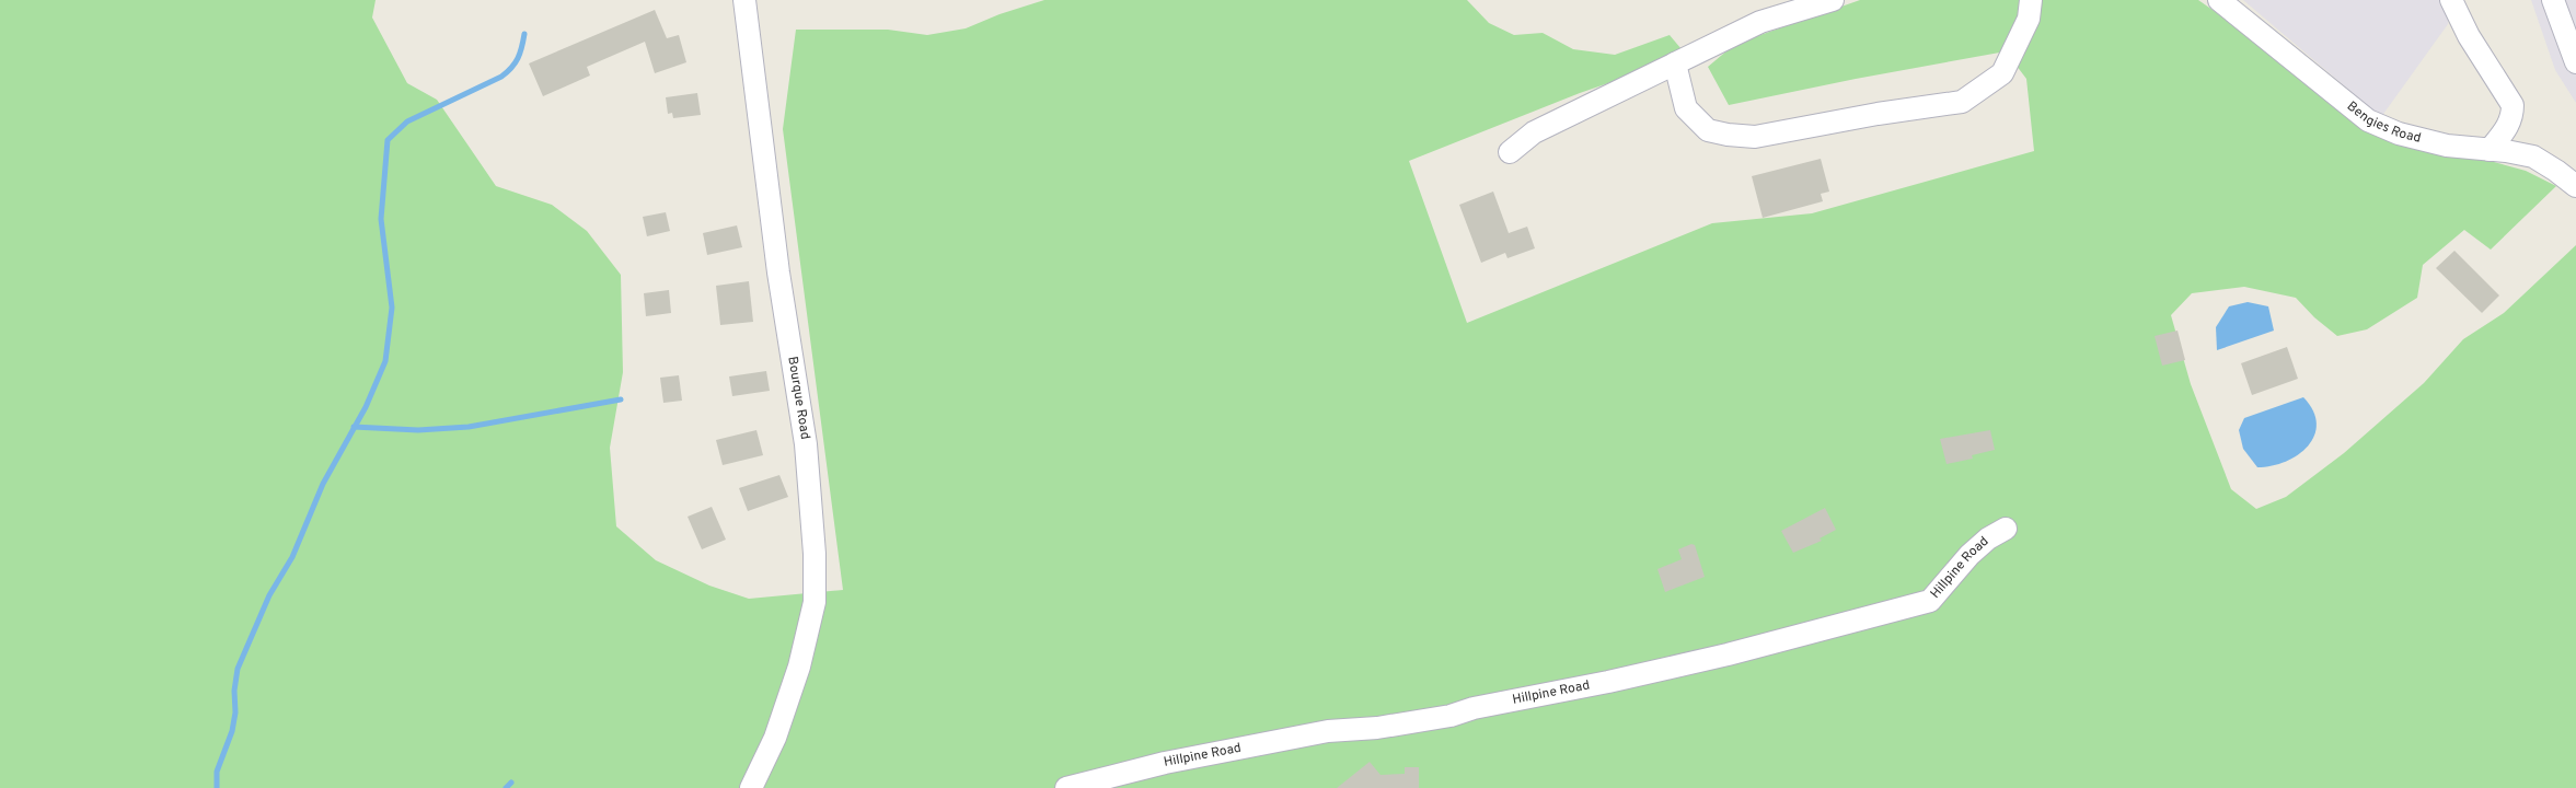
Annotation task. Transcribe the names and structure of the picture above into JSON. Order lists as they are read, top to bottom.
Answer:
{
  "streets": {
    "street": ["Bengies Road", "Bourque Road", "Hillpine Road"]
  }
}
